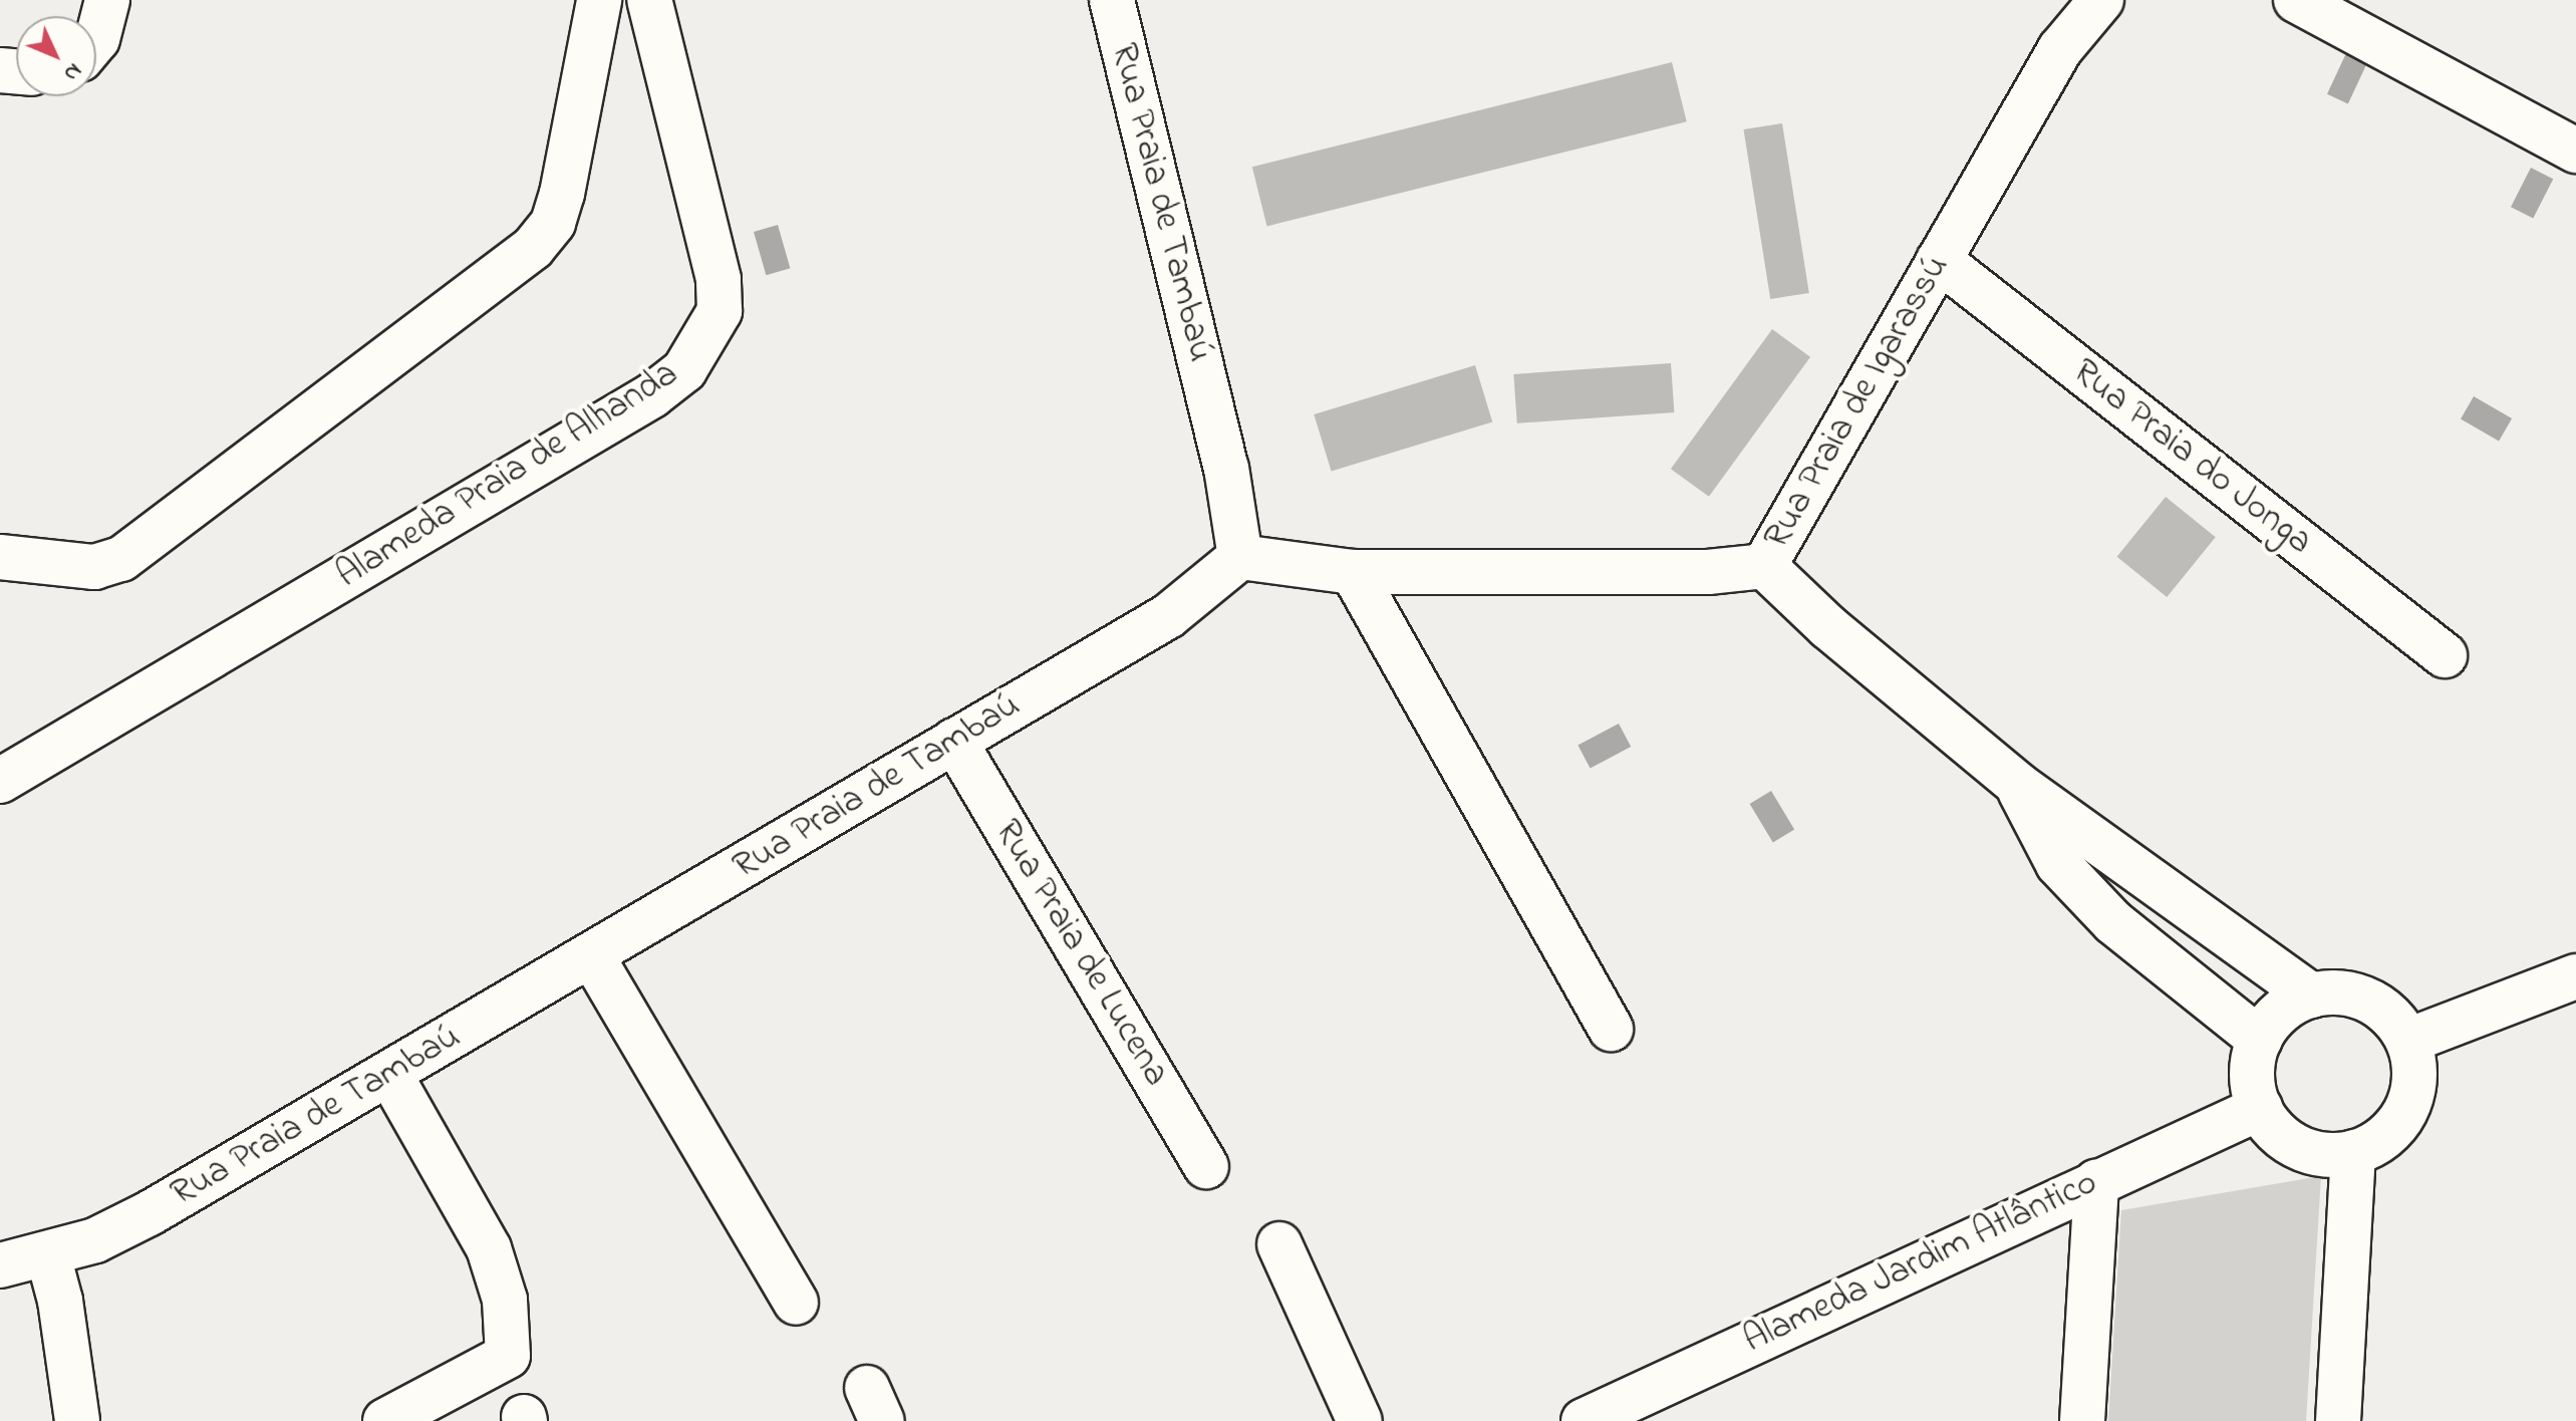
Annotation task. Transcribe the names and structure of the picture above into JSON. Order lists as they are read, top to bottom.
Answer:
{
  "streets": {
    "street": [
      "Rua Praia de Tambaú",
      "Rua Praia de Igarassú",
      "Rua Praia do Jonga",
      "Alameda Praia de Alhanda",
      "Rua Praia de Lucena",
      "Alameda Jardim Atlântico"
    ]
  },
  "crossings": [
    ["Rua Praia de Tambaú", "Rua Praia de Igarassú"],
    ["Rua Praia de Tambaú", "Rua Praia de Lucena"],
    ["Rua Praia de Igarassú", "Rua Praia do Jonga"]
  ],
  "north": "bottom right"
}
